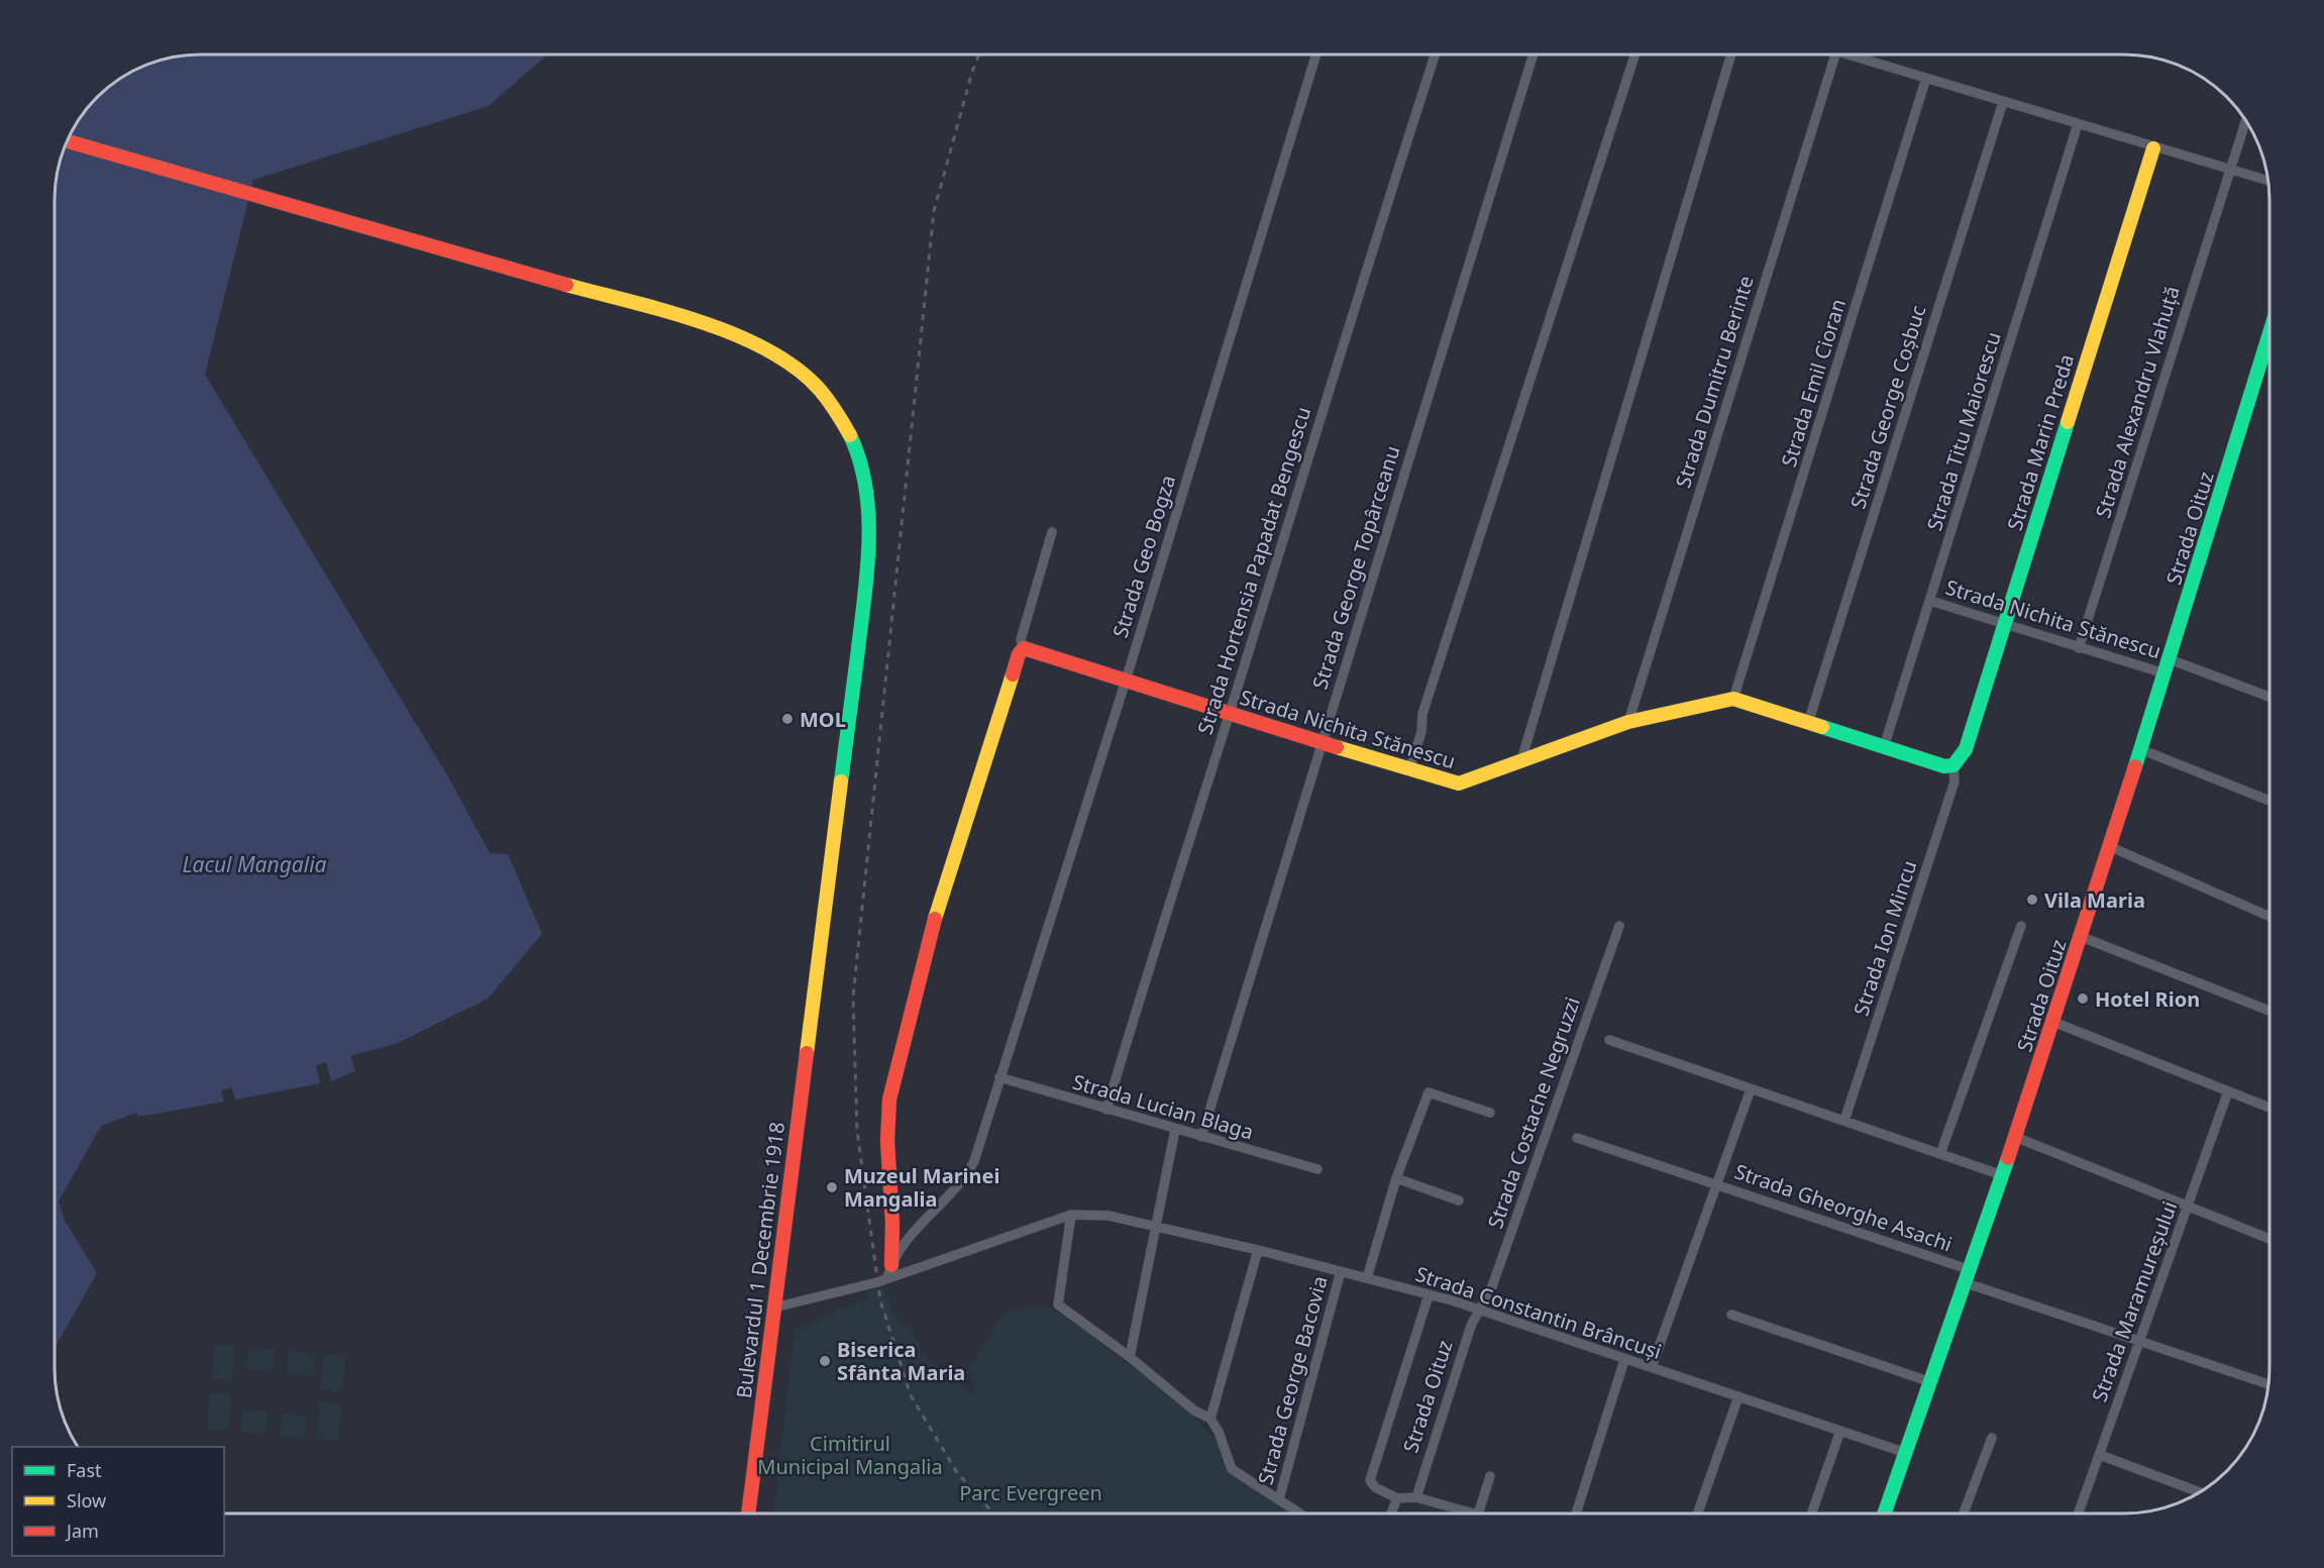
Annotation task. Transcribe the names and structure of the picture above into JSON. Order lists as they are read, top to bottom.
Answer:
{
  "streets": {
    "main road": [
      "Strada Marin Preda",
      "Strada Oituz",
      "Strada Nichita Stănescu",
      "Bulevardul 1 Decembrie 1918"
    ],
    "street": [
      "Strada Dumitru Berinte",
      "Strada Emil Cioran",
      "Strada Alexandru Vlahuță",
      "Strada George Coșbuc",
      "Strada Titu Maiorescu",
      "Strada Geo Bogza",
      "Strada George Topârceanu",
      "Strada Hortensia Papadat Bengescu",
      "Strada Ion Mincu",
      "Strada Lucian Blaga",
      "Strada Costache Negruzzi",
      "Strada Gheorghe Asachi",
      "Strada Maramureșului",
      "Strada Constantin Brâncuși",
      "Strada George Bacovia"
    ]
  },
  "crossings": [
    ["Strada Dumitru Berinte", "Strada Nichita Stănescu"],
    ["Strada Emil Cioran", "Strada Nichita Stănescu"],
    ["Strada Alexandru Vlahuță", "Strada Nichita Stănescu"],
    ["Strada Titu Maiorescu", "Strada Nichita Stănescu"],
    ["Strada Marin Preda", "Strada Nichita Stănescu"],
    ["Strada Marin Preda", "Strada Ion Mincu"],
    ["Strada Oituz", "Strada Nichita Stănescu"],
    ["Strada Oituz", "Strada Costache Negruzzi"],
    ["Strada Oituz", "Strada Gheorghe Asachi"],
    ["Strada Oituz", "Strada Constantin Brâncuși"],
    ["Strada Geo Bogza", "Strada Nichita Stănescu"],
    ["Strada Geo Bogza", "Strada Lucian Blaga"],
    ["Strada George Topârceanu", "Strada Nichita Stănescu"],
    ["Strada George Topârceanu", "Strada Lucian Blaga"],
    ["Strada Hortensia Papadat Bengescu", "Strada Nichita Stănescu"],
    ["Strada Hortensia Papadat Bengescu", "Strada Lucian Blaga"],
    ["Strada Costache Negruzzi", "Strada Constantin Brâncuși"],
    ["Strada Gheorghe Asachi", "Strada Constantin Brâncuși"],
    ["Strada Constantin Brâncuși", "Strada George Bacovia"]
  ],
  "water": ["Lacul Mangalia"],
  "parks": ["Cimitirul Municipal Mangalia", "Parc Evergreen"],
  "places": [
    "MOL",
    "Vila Maria",
    "Hotel Rion",
    "Muzeul Marinei Mangalia",
    "Biserica Sfânta Maria"
  ],
  "legend": ["Fast", "Slow", "Jam"]
}
